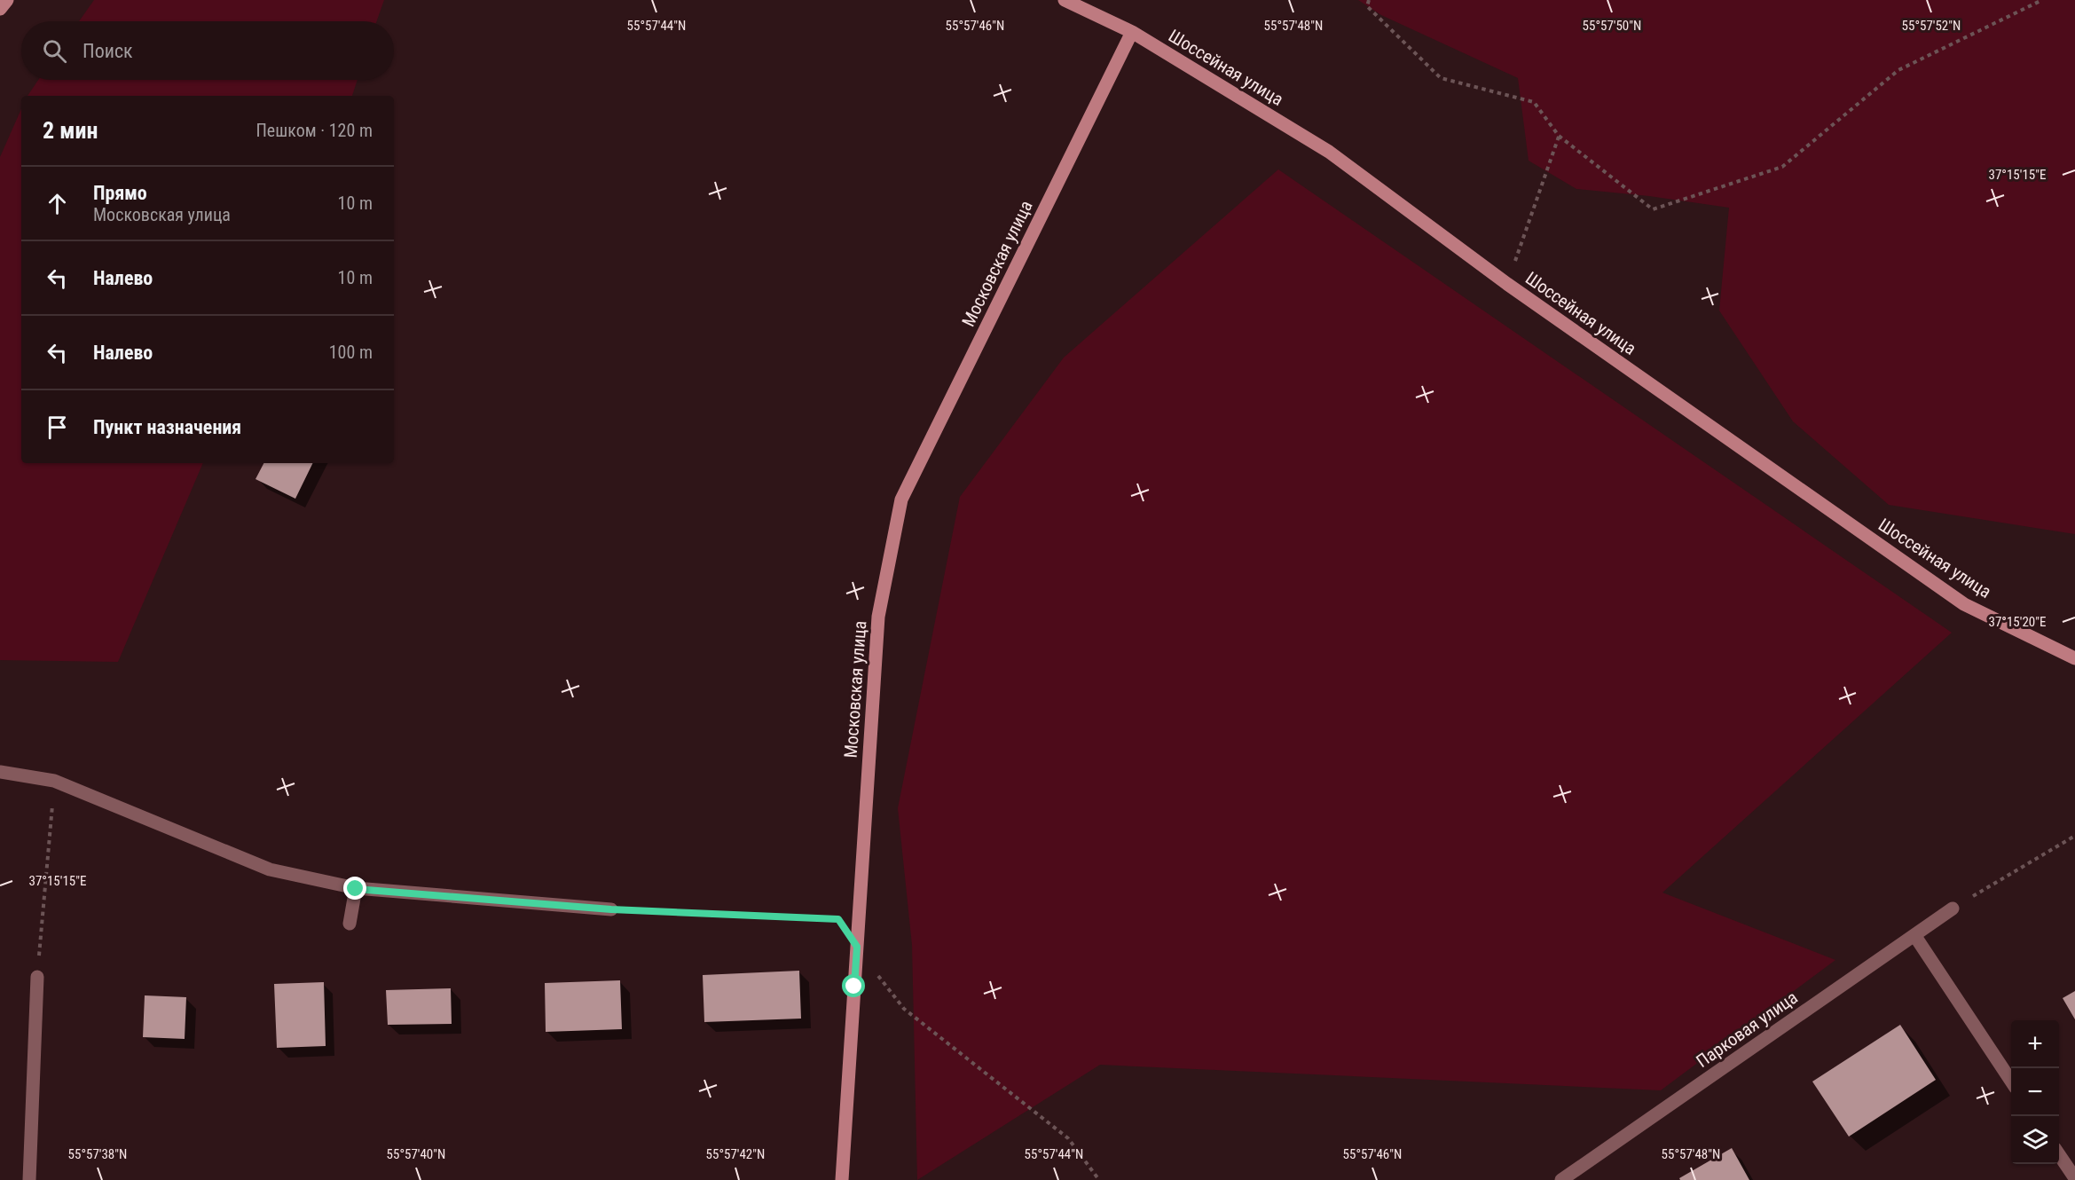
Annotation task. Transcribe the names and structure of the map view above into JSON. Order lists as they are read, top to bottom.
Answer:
{
  "streets": {
    "street": ["Шоссейная улица", "Московская улица", "Парковая улица"]
  },
  "crossings": [
    ["Шоссейная улица", "Московская улица"]
  ],
  "page": {
    "search": "Поиск",
    "heading": ["2 мин", "Пешком · 120 m"],
    "list": [
      ["Прямо", "Московская улица", "10 m"],
      ["Налево", "10 m"],
      ["Налево", "100 m"],
      "Пункт назначения"
    ],
    "map_buttons": ["+", "−"]
  },
  "coordinates": [
    "55°57'44\"N",
    "55°57'46\"N",
    "55°57'48\"N",
    "55°57'50\"N",
    "55°57'52\"N",
    "37°15'15\"E",
    "37°15'20\"E",
    "55°57'38\"N",
    "55°57'40\"N",
    "55°57'42\"N"
  ]
}
